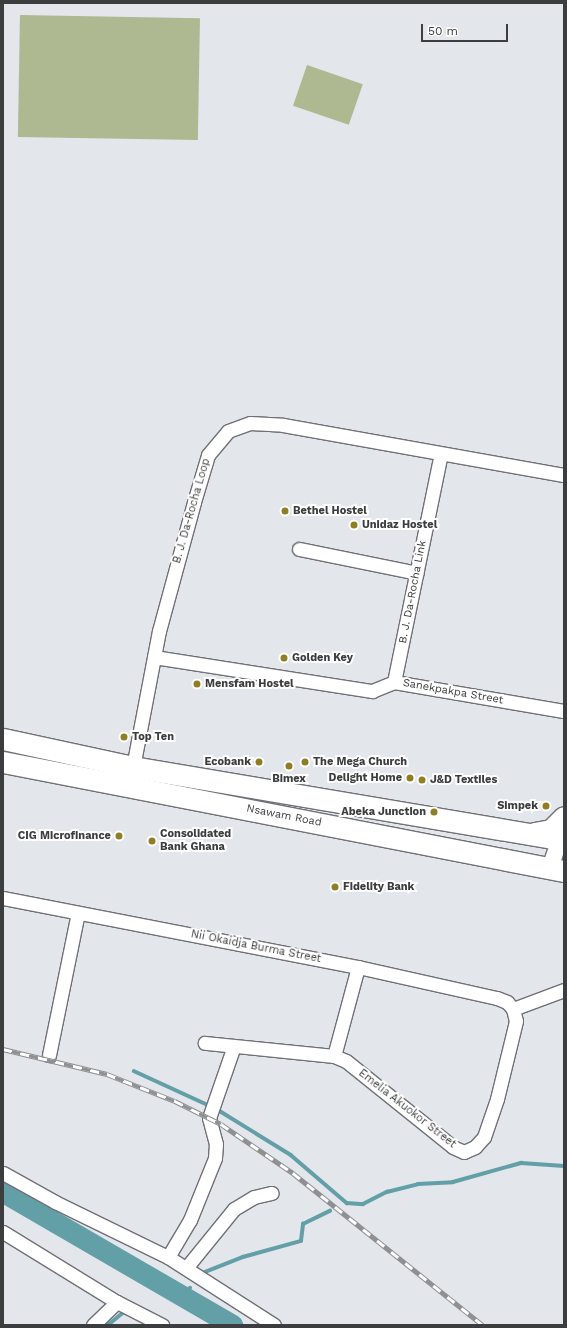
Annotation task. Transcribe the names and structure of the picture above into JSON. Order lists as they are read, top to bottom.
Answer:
{
  "streets": {
    "highway": ["Nsawam Road"],
    "street": [
      "B. J. Da-Rocha Loop",
      "B. J. Da-Rocha Link",
      "Sanekpakpa Street",
      "Nii Okaidja Burma Street",
      "Emelia Akuokor Street"
    ]
  },
  "crossings": [
    ["B. J. Da-Rocha Loop", "B. J. Da-Rocha Link"],
    ["B. J. Da-Rocha Loop", "Sanekpakpa Street"],
    ["B. J. Da-Rocha Loop", "Nsawam Road"],
    ["B. J. Da-Rocha Link", "Sanekpakpa Street"],
    ["Nii Okaidja Burma Street", "Emelia Akuokor Street"]
  ],
  "places": [
    "Bethel Hostel",
    "Unidaz Hostel",
    "Golden Key",
    "Mensfam Hostel",
    "Top Ten",
    "Ecobank",
    "The Mega Church",
    "Bimex",
    "Delight Home",
    "J&D Textiles",
    "Simpek",
    "Abeka Junction",
    "CIG Microfinance",
    "Consolidated Bank Ghana",
    "Fidelity Bank"
  ],
  "scale_bar": "50 m"
}
